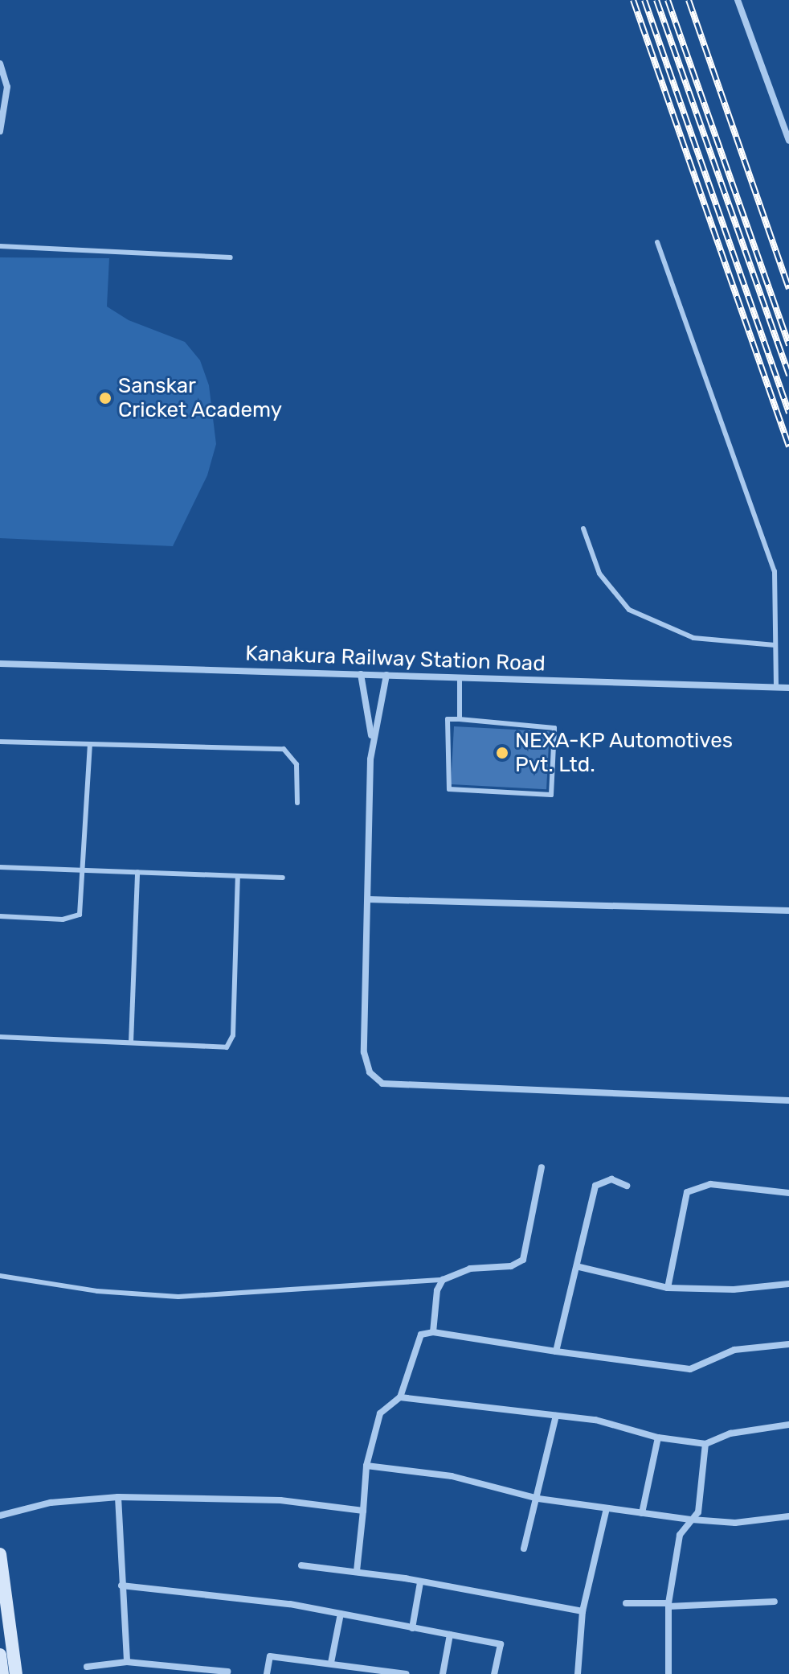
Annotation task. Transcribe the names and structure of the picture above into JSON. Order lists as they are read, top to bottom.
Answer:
{
  "streets": {
    "street": ["Kanakura Railway Station Road"]
  },
  "places": ["Sanskar Cricket Academy", "NEXA-KP Automotives Pvt. Ltd."]
}
